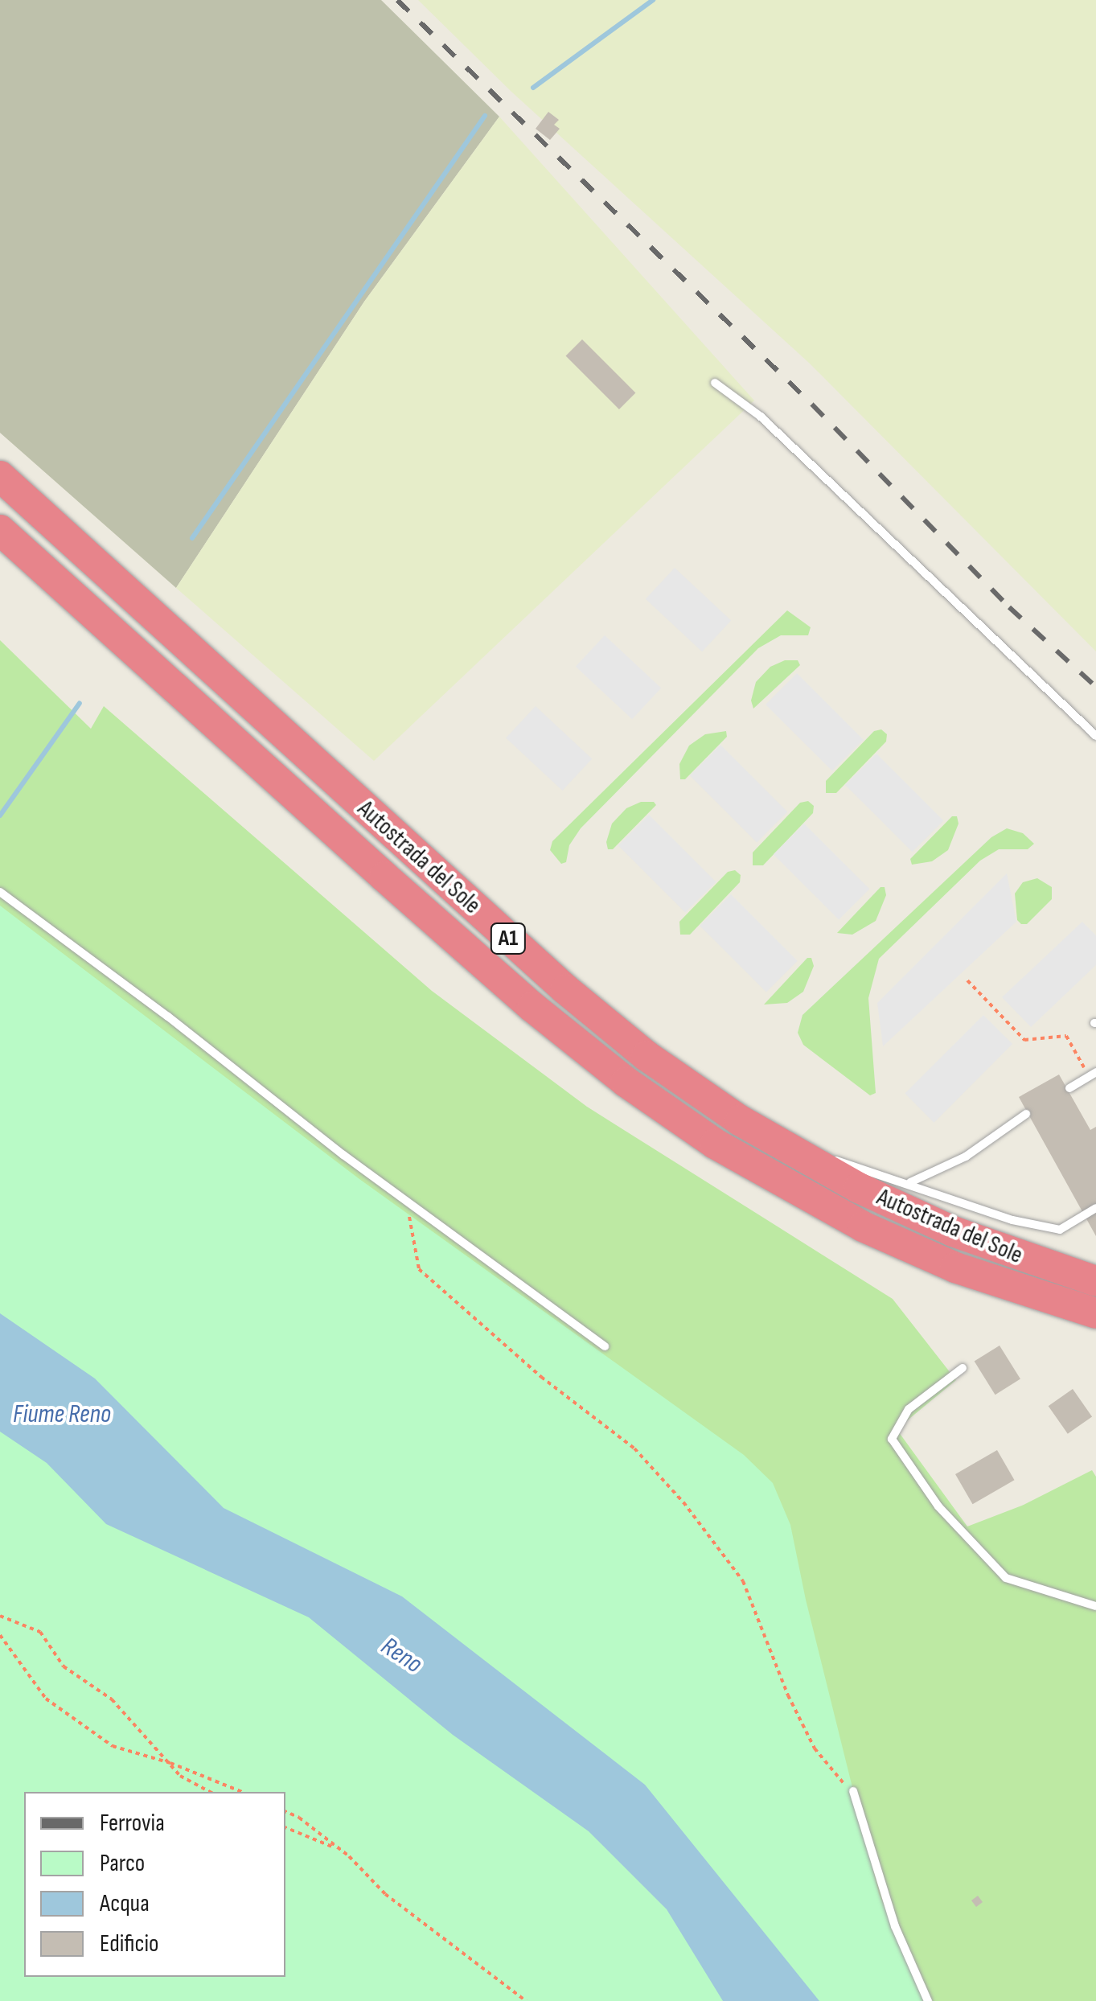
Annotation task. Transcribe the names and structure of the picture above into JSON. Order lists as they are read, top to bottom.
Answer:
{
  "streets": {
    "highway": ["Autostrada del Sole", "A1"]
  },
  "water": ["Fiume Reno", "Reno"],
  "legend": [
    "Ferrovia",
    "Parco",
    "Acqua",
    "Edificio"
  ]
}
